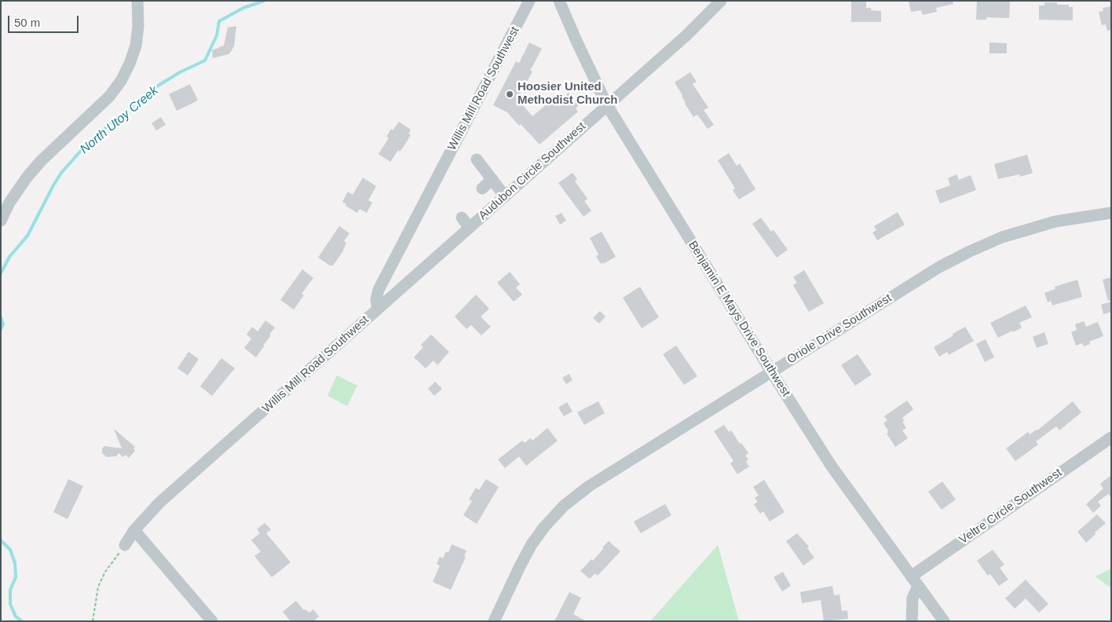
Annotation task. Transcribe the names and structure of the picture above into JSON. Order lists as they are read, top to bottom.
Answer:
{
  "streets": {
    "street": [
      "Willis Mill Road Southwest",
      "Audubon Circle Southwest",
      "Benjamin E Mays Drive Southwest",
      "Oriole Drive Southwest",
      "Veltre Circle Southwest"
    ]
  },
  "crossings": [
    ["Willis Mill Road Southwest", "Audubon Circle Southwest"],
    ["Audubon Circle Southwest", "Benjamin E Mays Drive Southwest"],
    ["Benjamin E Mays Drive Southwest", "Oriole Drive Southwest"],
    ["Benjamin E Mays Drive Southwest", "Veltre Circle Southwest"]
  ],
  "water": ["North Utoy Creek"],
  "places": ["Hoosier United Methodist Church"],
  "scale_bar": "50 m"
}
